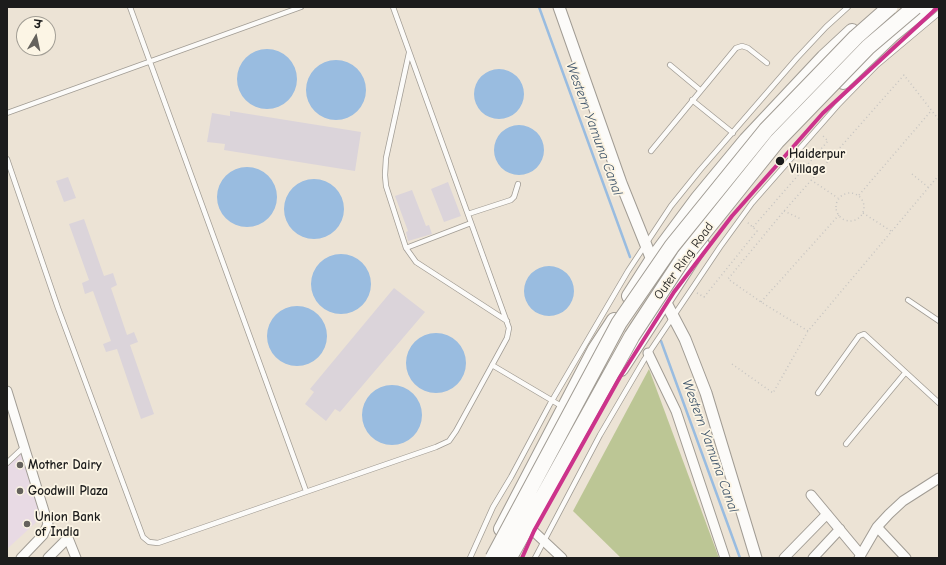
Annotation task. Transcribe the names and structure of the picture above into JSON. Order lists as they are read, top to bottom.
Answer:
{
  "streets": {
    "highway": ["Outer Ring Road"]
  },
  "water": ["Western Yamuna Canal"],
  "places": [
    "Haiderpur Village",
    "Mother Dairy",
    "Goodwill Plaza",
    "Union Bank of India"
  ],
  "north": "top"
}
